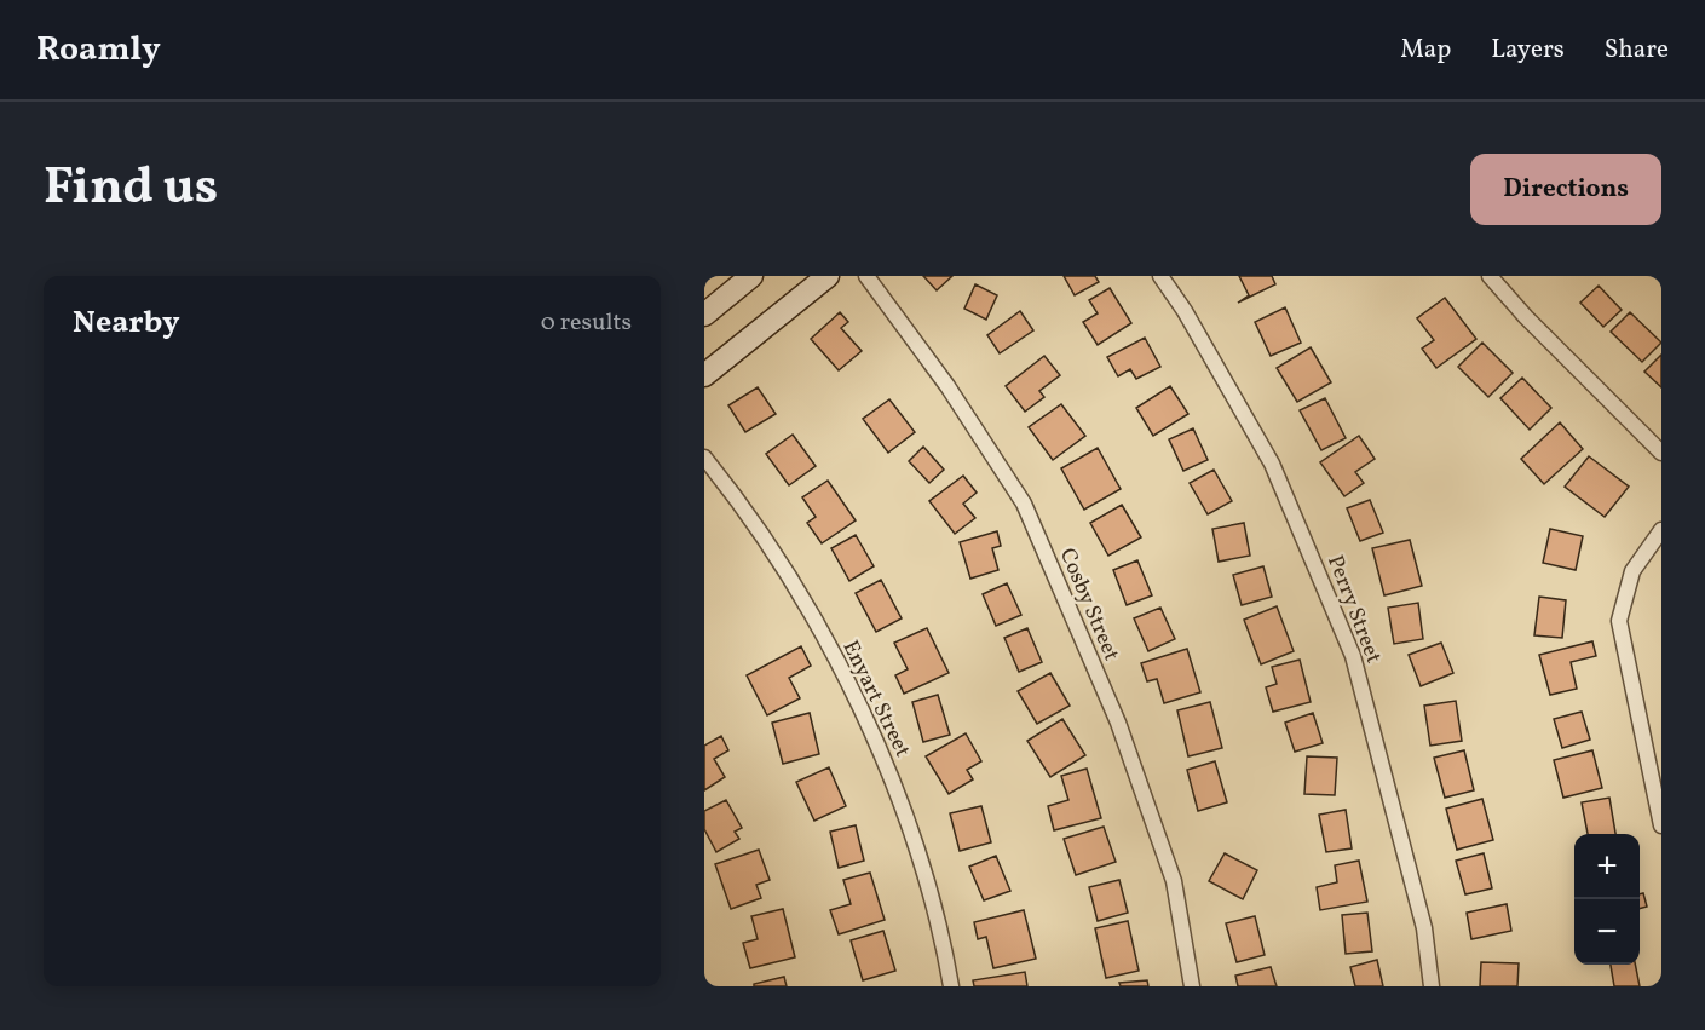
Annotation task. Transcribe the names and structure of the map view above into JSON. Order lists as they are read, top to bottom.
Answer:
{
  "streets": {
    "street": ["Cosby Street", "Perry Street", "Enyart Street"]
  },
  "page": {
    "header": "Roamly",
    "nav": ["Map", "Layers", "Share"],
    "title": "Find us",
    "buttons": "Directions",
    "heading": ["Nearby", "0 results"],
    "map_buttons": ["+", "−"]
  }
}
